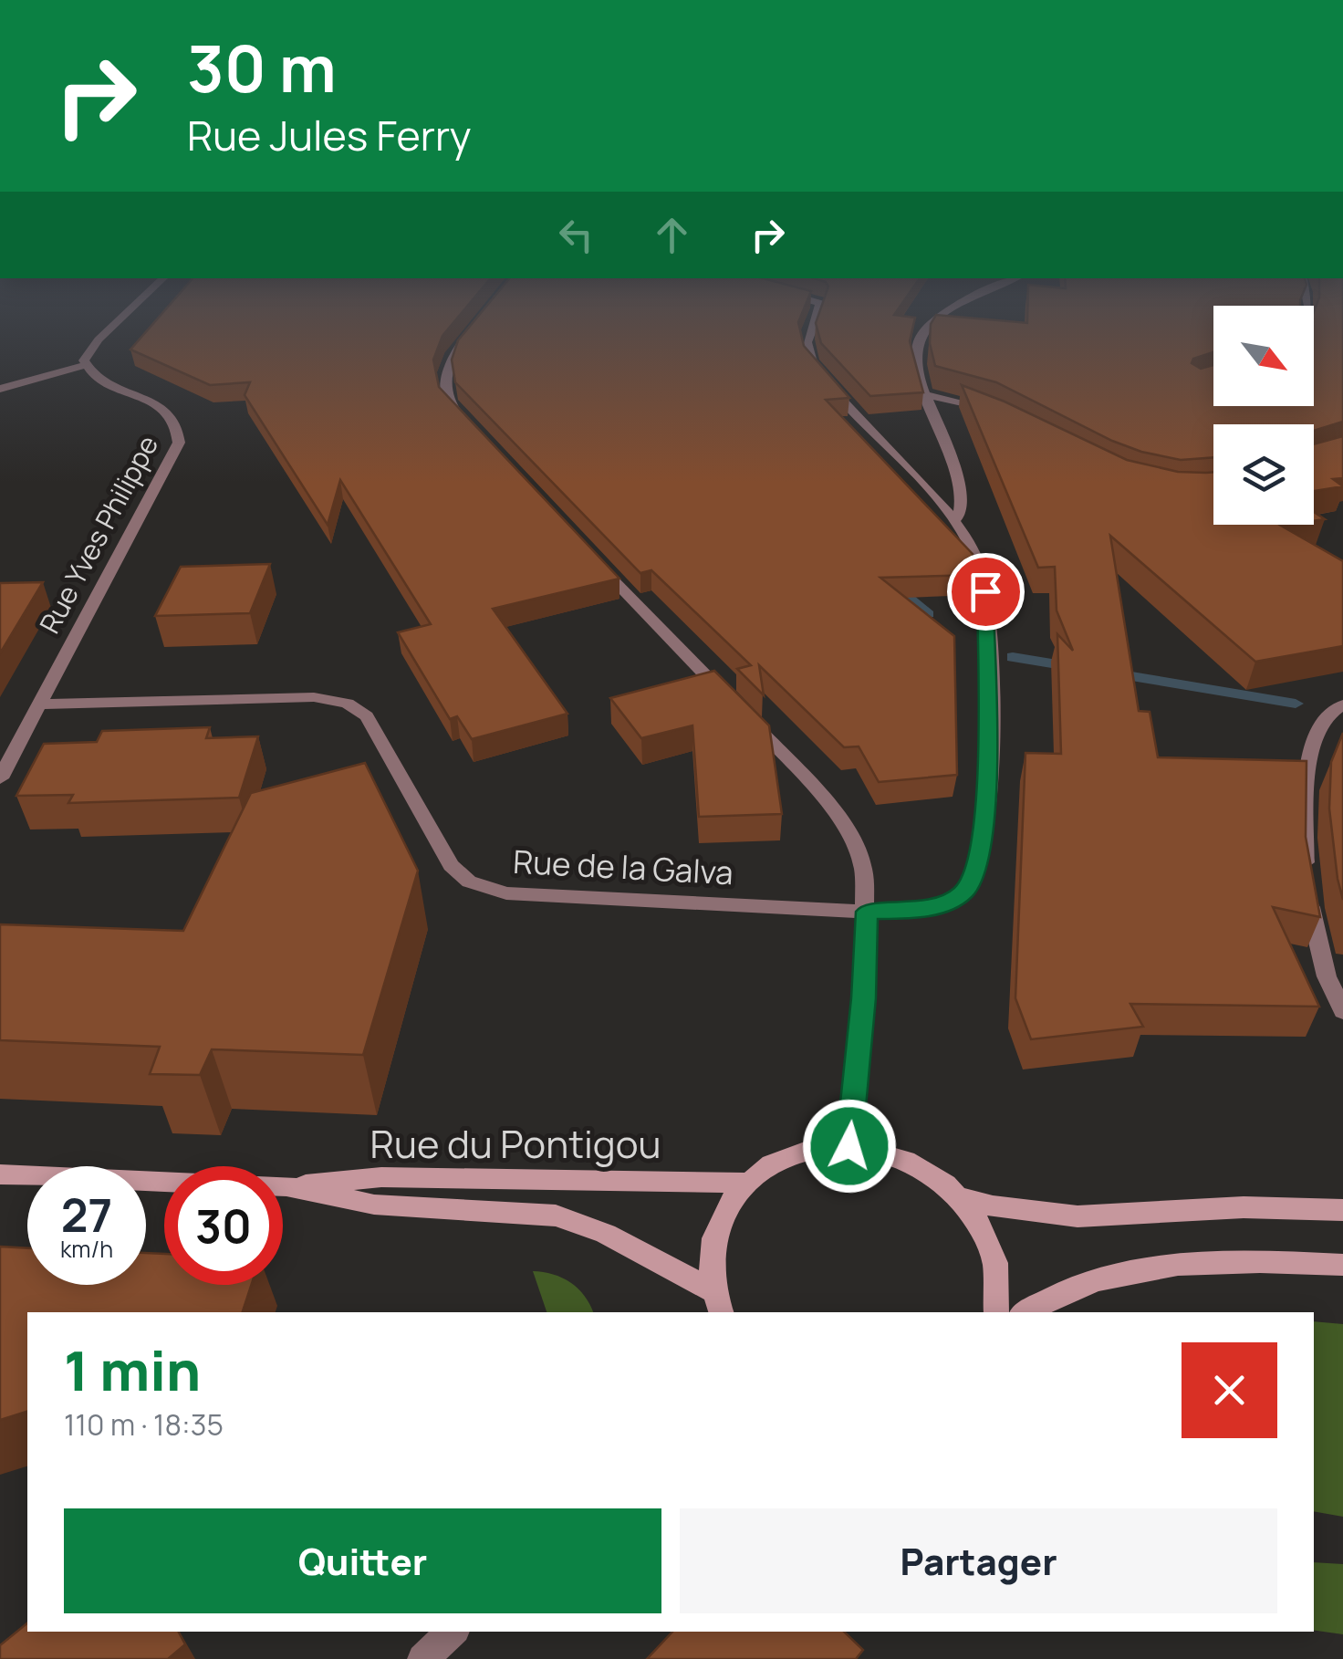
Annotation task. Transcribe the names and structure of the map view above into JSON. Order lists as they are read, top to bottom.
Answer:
{
  "streets": {
    "main road": ["Rue du Pontigou"],
    "street": ["Rue Yves Philippe", "Rue de la Galva"]
  },
  "crossings": [
    ["Rue Yves Philippe", "Rue de la Galva"]
  ],
  "north": "bottom right",
  "page": {
    "turn": ["30 m", "Rue Jules Ferry"],
    "speed": "27 km/h",
    "limit": "30",
    "heading": ["1 min", "110 m · 18:35"],
    "buttons": ["Quitter", "Partager"]
  }
}
